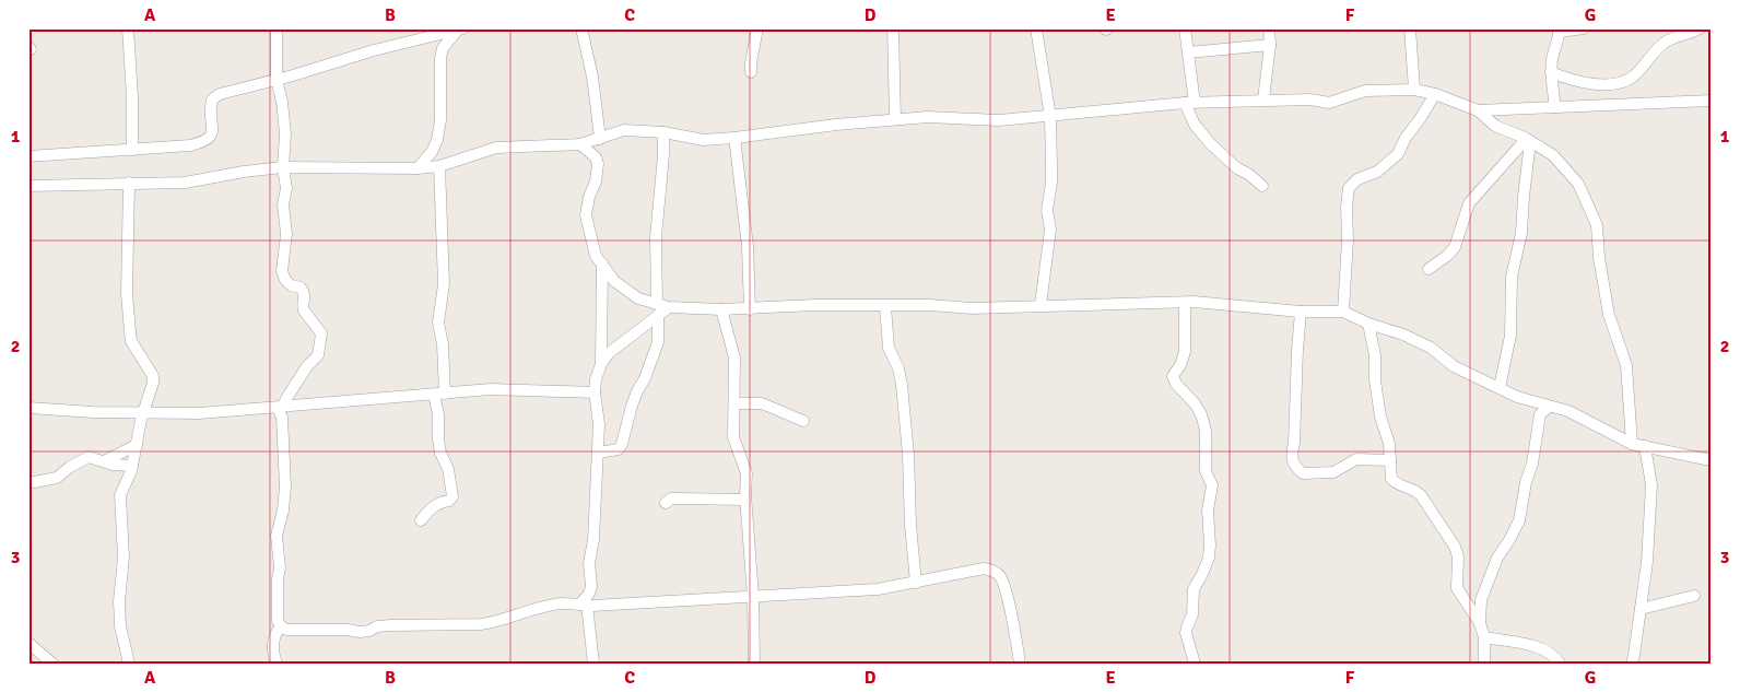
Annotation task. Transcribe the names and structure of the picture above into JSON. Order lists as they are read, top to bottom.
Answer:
{
  "grid": {
    "columns": [
      "A",
      "B",
      "C",
      "D",
      "E",
      "F",
      "G"
    ],
    "rows": ["1", "2", "3"]
  }
}
